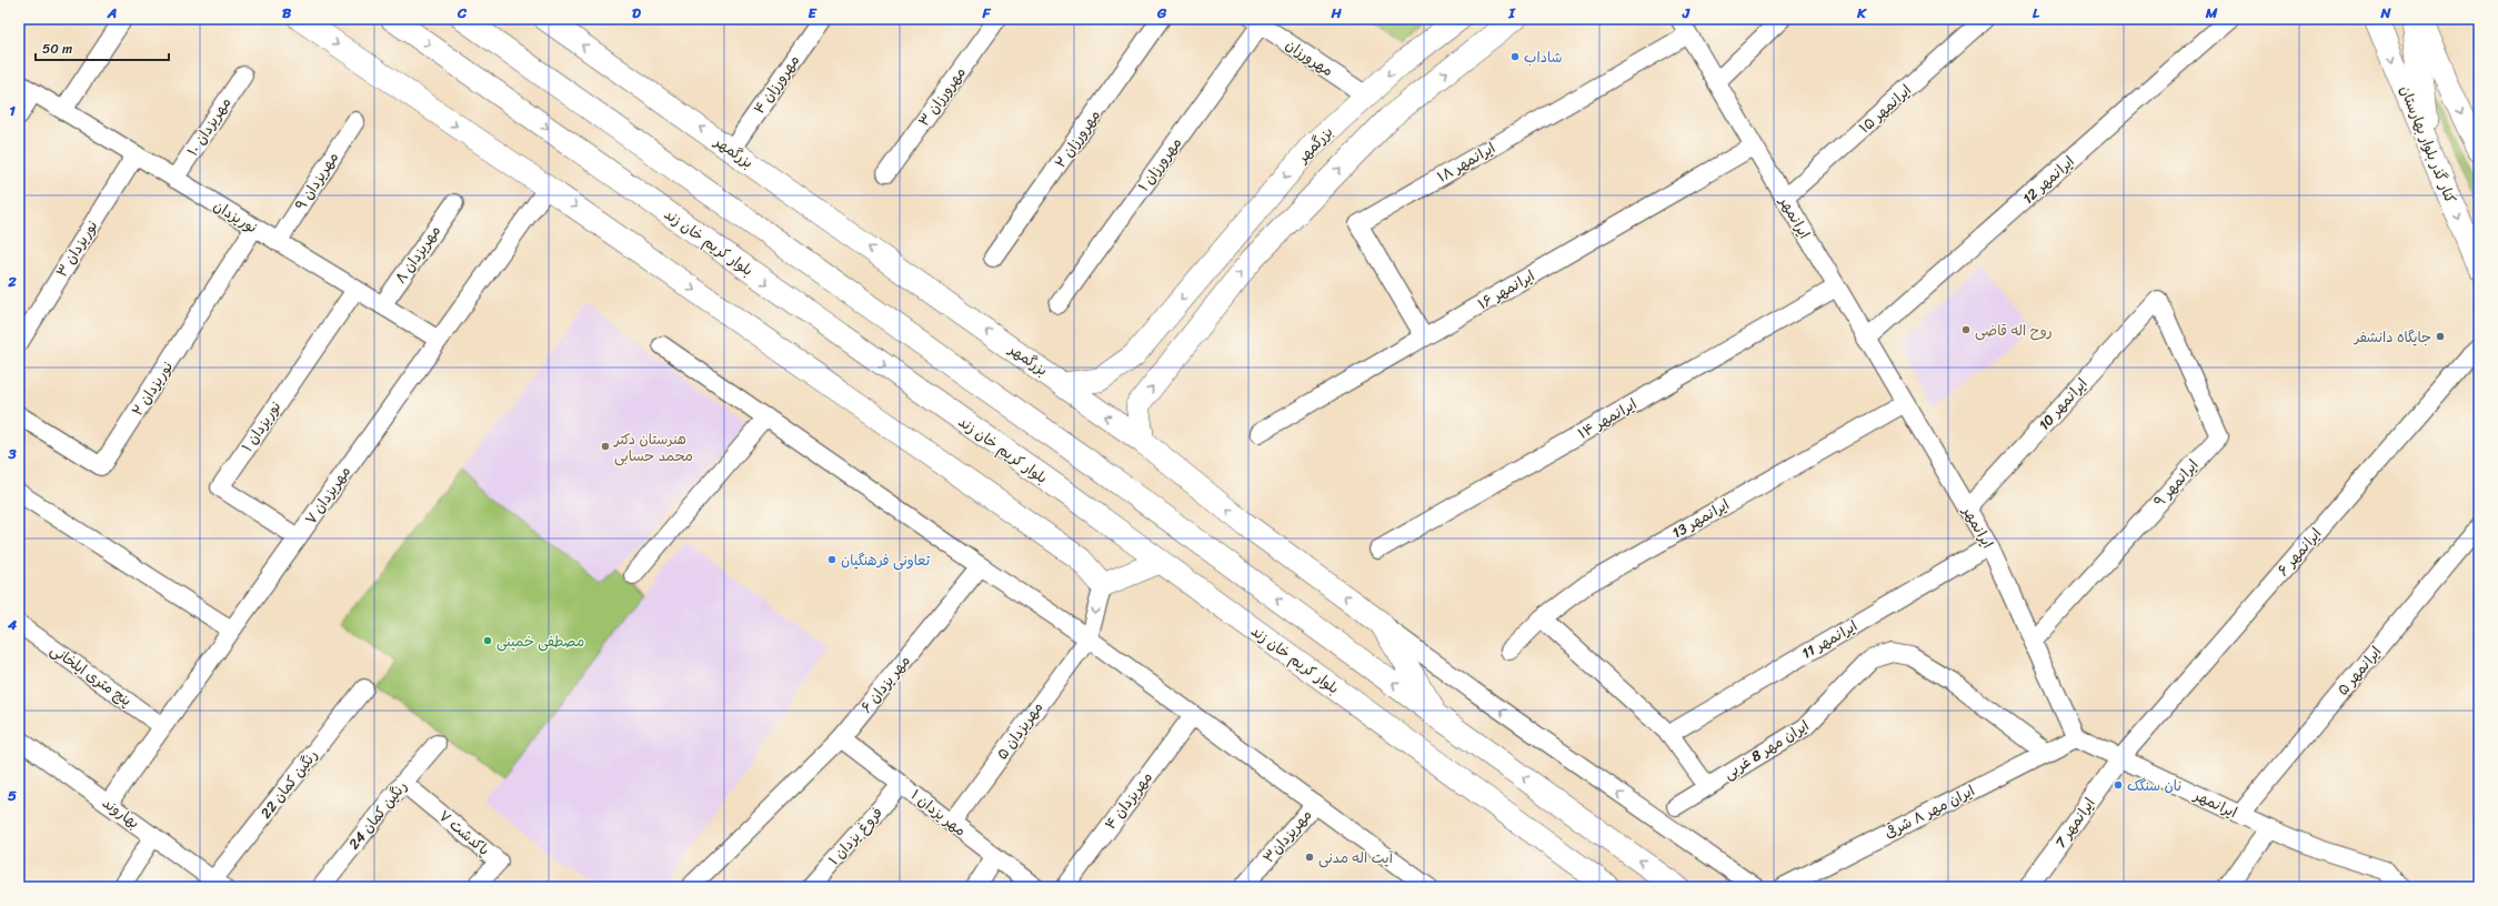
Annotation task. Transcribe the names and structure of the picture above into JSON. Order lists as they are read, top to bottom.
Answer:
{
  "streets": {
    "main road": ["بزرگمهر", "کنار گذر بلوار بهارستان", "بلوار کریم خان زند"],
    "street": [
      "مهرورزان",
      "مهرورزان ۴",
      "مهرورزان ۳",
      "ایرانمهر ۱۵",
      "مهریزدان ۱۰",
      "مهرورزان ۲",
      "ایرانمهر ۱۸",
      "مهرورزان ۱",
      "ایرانمهر 12",
      "مهریزدان ۹",
      "نوریزدان",
      "ایرانمهر",
      "نوریزدان ۳",
      "مهریزدان ۸",
      "ایرانمهر ۱۶",
      "نوریزدان ۲",
      "ایرانمهر 10",
      "ایرانمهر ۱۴",
      "نوریزدان ۱",
      "ایرانمهر ۹",
      "مهریزدان ۷",
      "ایرانمهر 13",
      "ایرانمهر ۶",
      "ایرانمهر 11",
      "ایرانمهر ۵",
      "پنج متری ایلخانی",
      "مهر یزدان ۶",
      "مهریزدان ۵",
      "ایران مهر 8 غربی",
      "رنگین کمان 22",
      "مهریزدان ۴",
      "ایران مهر ٨ شرقی",
      "بهاروند",
      "مهر یزدان ۱",
      "رنگین کمان 24",
      "ایرانمهر 7",
      "پاکدشت ۷",
      "فروغ یزدان ۱",
      "مهریزدان۳"
    ]
  },
  "crossings": [
    ["مهرورزان", "بزرگمهر"],
    ["مهرورزان", "مهرورزان ۱"],
    ["مهرورزان ۴", "بزرگمهر"],
    ["ایرانمهر ۱۵", "ایرانمهر"],
    ["مهریزدان ۱۰", "نوریزدان"],
    ["ایرانمهر ۱۸", "ایرانمهر"],
    ["ایرانمهر ۱۸", "ایرانمهر ۱۶"],
    ["ایرانمهر 12", "ایرانمهر"],
    ["مهریزدان ۹", "نوریزدان"],
    ["نوریزدان", "نوریزدان ۳"],
    ["نوریزدان", "مهریزدان ۸"],
    ["نوریزدان", "نوریزدان ۲"],
    ["نوریزدان", "نوریزدان ۱"],
    ["نوریزدان", "مهریزدان ۷"],
    ["ایرانمهر", "ایرانمهر ۱۶"],
    ["ایرانمهر", "ایرانمهر 10"],
    ["ایرانمهر", "ایرانمهر ۱۴"],
    ["ایرانمهر", "ایرانمهر ۹"],
    ["ایرانمهر", "ایرانمهر 13"],
    ["ایرانمهر", "ایرانمهر ۶"],
    ["ایرانمهر", "ایرانمهر 11"],
    ["ایرانمهر", "ایرانمهر ۵"],
    ["ایرانمهر", "ایران مهر ٨ شرقی"],
    ["ایرانمهر", "ایرانمهر 7"],
    ["ایرانمهر 10", "ایرانمهر ۹"],
    ["نوریزدان ۱", "مهریزدان ۷"],
    ["مهریزدان ۷", "پنج متری ایلخانی"],
    ["مهریزدان ۷", "بهاروند"],
    ["ایرانمهر ۶", "ایرانمهر 7"],
    ["مهر یزدان ۶", "مهر یزدان ۱"],
    ["مهریزدان ۵", "مهر یزدان ۱"],
    ["ایران مهر 8 غربی", "ایران مهر ٨ شرقی"],
    ["رنگین کمان 22", "بهاروند"],
    ["مهر یزدان ۱", "فروغ یزدان ۱"],
    ["رنگین کمان 24", "پاکدشت ۷"]
  ],
  "places": [
    "شاداب",
    "روح اله قاضی",
    "جایگاه دانشفر",
    "هنرستان دکتر محمد حسابی",
    "تعاونی فرهنگیان",
    "مصطفی خمینی",
    "نان سنگک",
    "آیت اله مدنی"
  ],
  "scale_bar": "50 m",
  "grid": {
    "columns": [
      "A",
      "B",
      "C",
      "D",
      "E",
      "F",
      "G",
      "H",
      "I",
      "J",
      "K",
      "L",
      "M",
      "N"
    ],
    "rows": [
      "1",
      "2",
      "3",
      "4",
      "5"
    ]
  }
}
